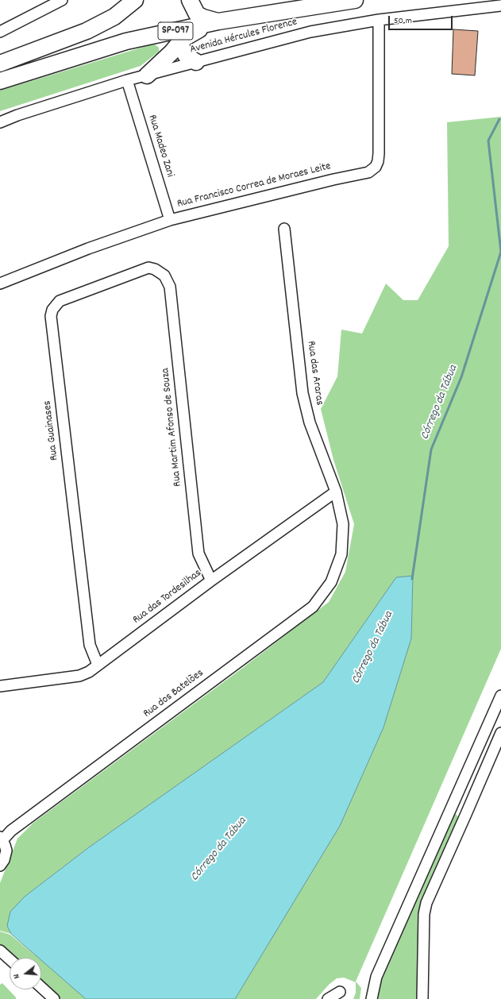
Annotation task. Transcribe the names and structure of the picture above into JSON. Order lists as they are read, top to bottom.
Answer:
{
  "streets": {
    "main road": ["SP-097"],
    "street": [
      "Avenida Hércules Florence",
      "Rua Madeo Zani",
      "Rua Francisco Correa de Moraes Leite",
      "Rua das Araras",
      "Rua Martim Afonso de Souza",
      "Rua Guainases",
      "Rua das Tordesilhas",
      "Rua dos Batelões"
    ]
  },
  "crossings": [
    ["Avenida Hércules Florence", "Rua Madeo Zani"],
    ["Avenida Hércules Florence", "Rua Francisco Correa de Moraes Leite"],
    ["Rua Madeo Zani", "Rua Francisco Correa de Moraes Leite"],
    ["Rua das Araras", "Rua das Tordesilhas"],
    ["Rua das Araras", "Rua dos Batelões"],
    ["Rua Martim Afonso de Souza", "Rua Guainases"],
    ["Rua Martim Afonso de Souza", "Rua das Tordesilhas"],
    ["Rua Guainases", "Rua das Tordesilhas"]
  ],
  "water": ["Córrego da Tábua"],
  "scale_bar": "50 m",
  "north": "left"
}
